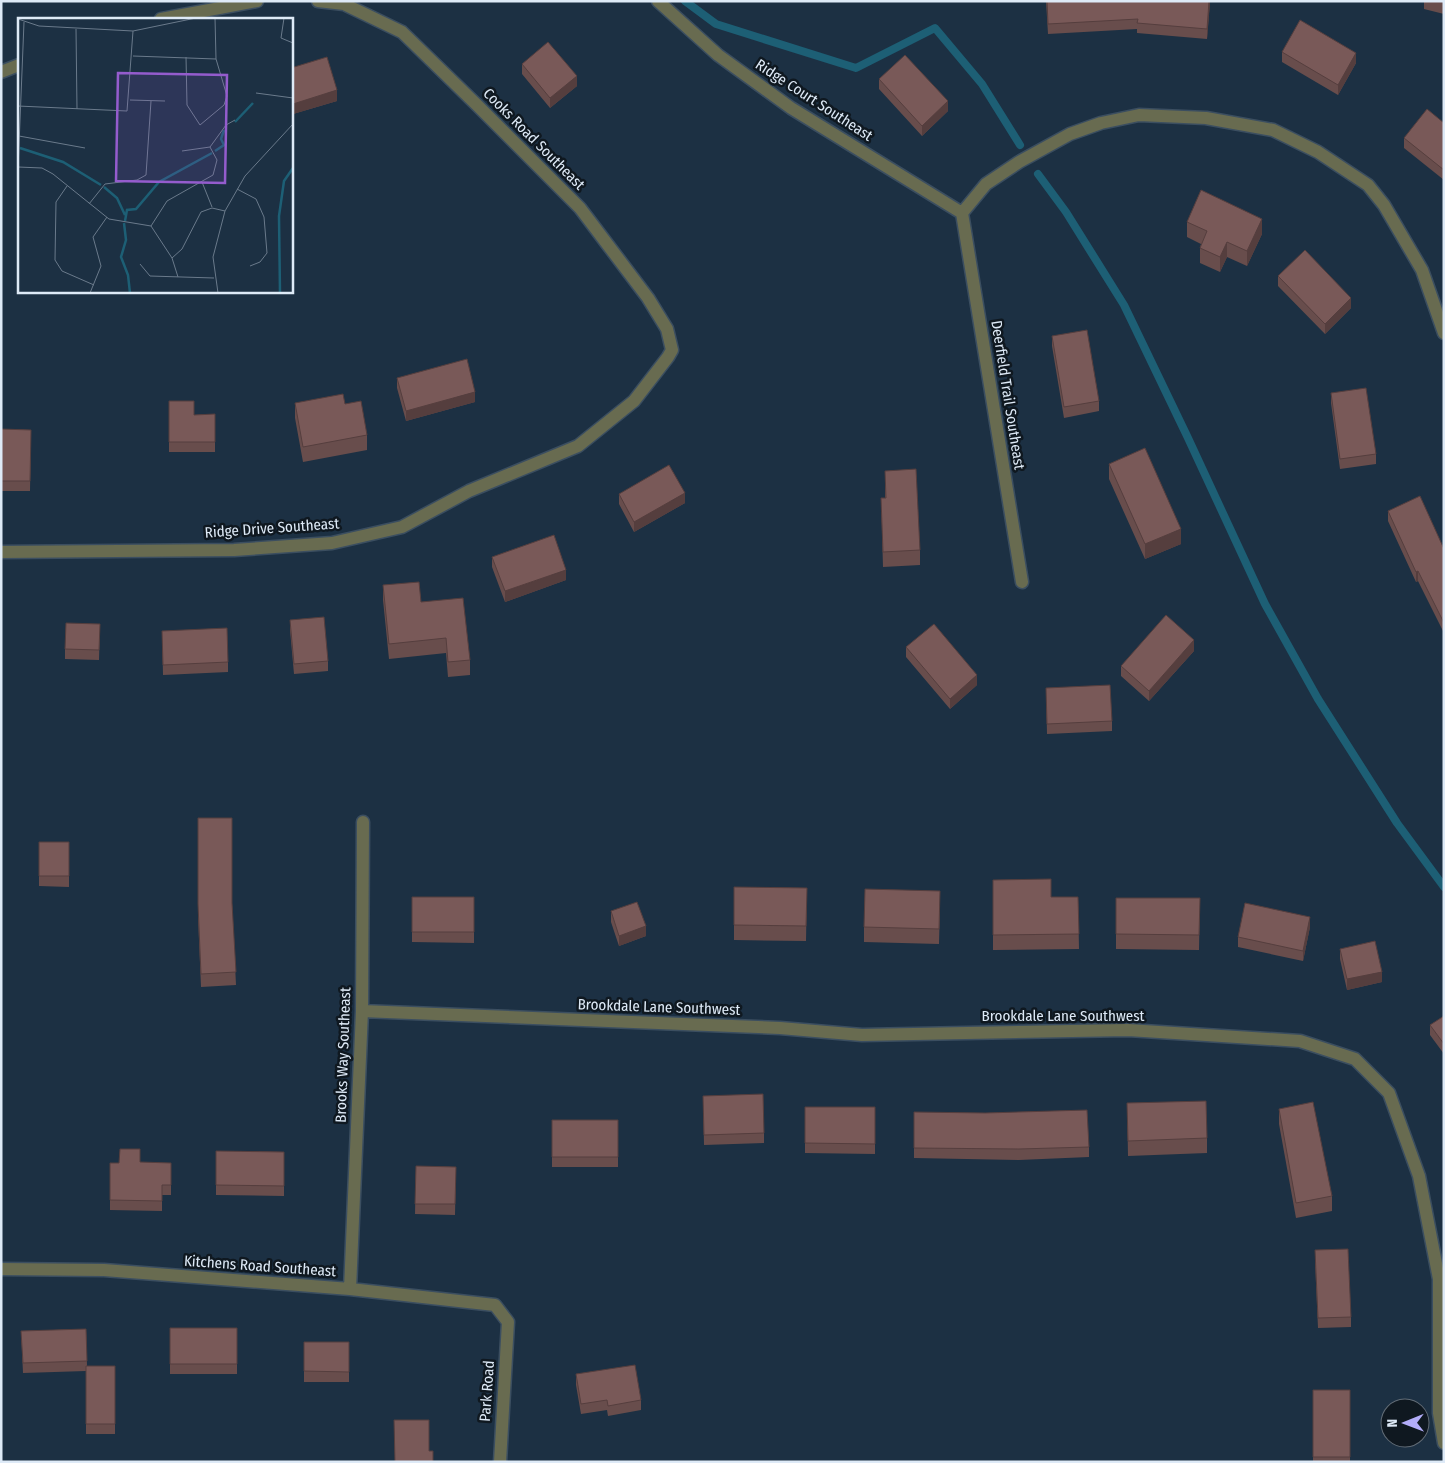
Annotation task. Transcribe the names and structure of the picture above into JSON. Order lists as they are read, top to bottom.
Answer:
{
  "streets": {
    "street": [
      "Ridge Court Southeast",
      "Cooks Road Southeast",
      "Deerfield Trail Southeast",
      "Ridge Drive Southeast",
      "Brookdale Lane Southwest",
      "Brooks Way Southeast",
      "Kitchens Road Southeast",
      "Park Road"
    ]
  },
  "crossings": [
    ["Ridge Court Southeast", "Deerfield Trail Southeast"],
    ["Cooks Road Southeast", "Ridge Drive Southeast"],
    ["Brookdale Lane Southwest", "Brooks Way Southeast"],
    ["Brooks Way Southeast", "Kitchens Road Southeast"],
    ["Kitchens Road Southeast", "Park Road"]
  ],
  "north": "left"
}
